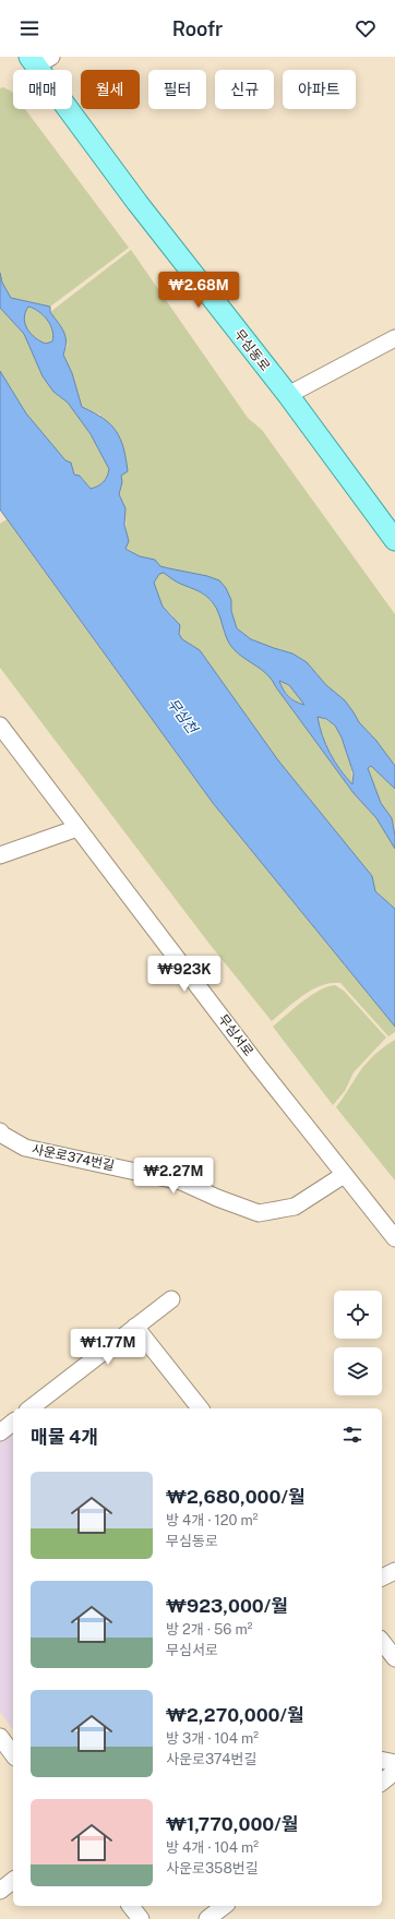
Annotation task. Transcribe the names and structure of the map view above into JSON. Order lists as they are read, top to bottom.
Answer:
{
  "streets": {
    "main road": ["무심동로"],
    "street": ["무심서로", "사운로374번길"]
  },
  "crossings": [
    ["무심서로", "사운로374번길"]
  ],
  "water": ["무심천"],
  "page": {
    "header": "Roofr",
    "chip": [
      "매매",
      "월세",
      "필터",
      "신규",
      "아파트"
    ],
    "price": [
      "₩2.68M",
      "₩923K",
      "₩2.27M",
      "₩1.77M"
    ],
    "heading": "매물 4개",
    "list": [
      {
        "name": "₩2,680,000/월",
        "note": "방 4개 · 120 m² · 무심동로"
      },
      {
        "name": "₩923,000/월",
        "note": "방 2개 · 56 m² · 무심서로"
      },
      {
        "name": "₩2,270,000/월",
        "note": "방 3개 · 104 m² · 사운로374번길"
      },
      {
        "name": "₩1,770,000/월",
        "note": "방 4개 · 104 m² · 사운로358번길"
      }
    ]
  }
}
